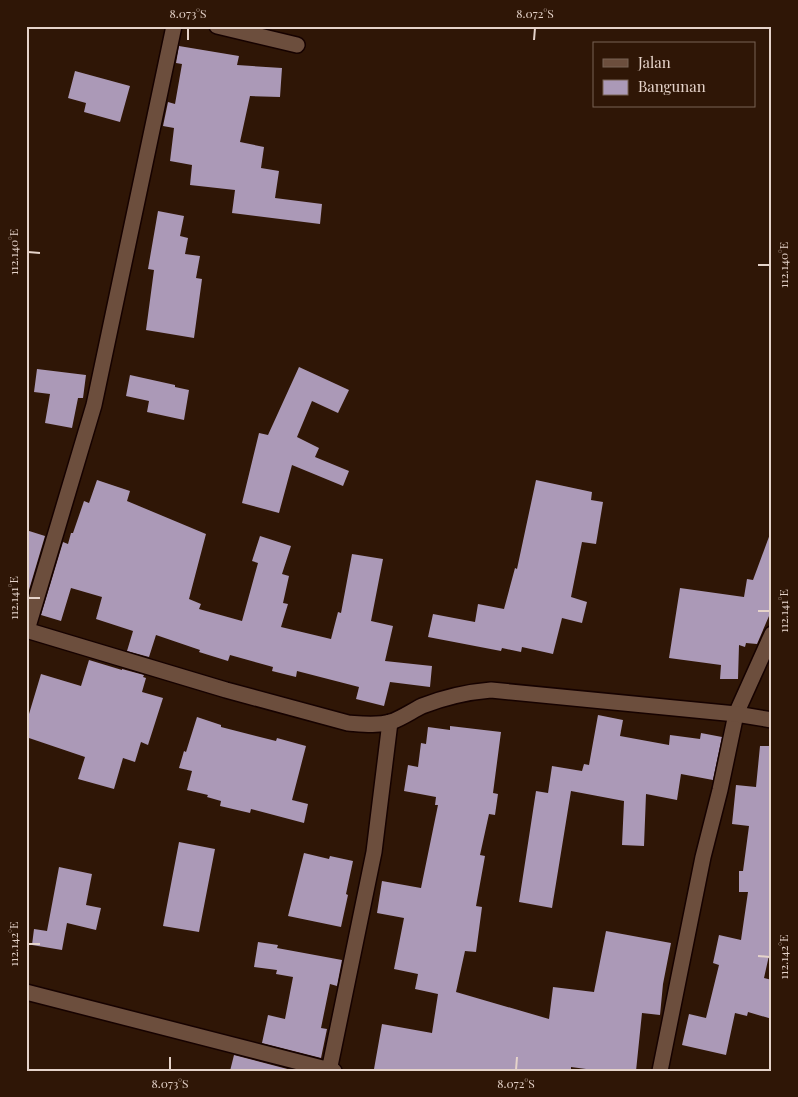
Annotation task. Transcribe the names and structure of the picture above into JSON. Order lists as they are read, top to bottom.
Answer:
{
  "legend": ["Jalan", "Bangunan"],
  "coordinates": [
    "8.073°S",
    "8.072°S",
    "112.140°E",
    "112.141°E",
    "112.142°E"
  ]
}
